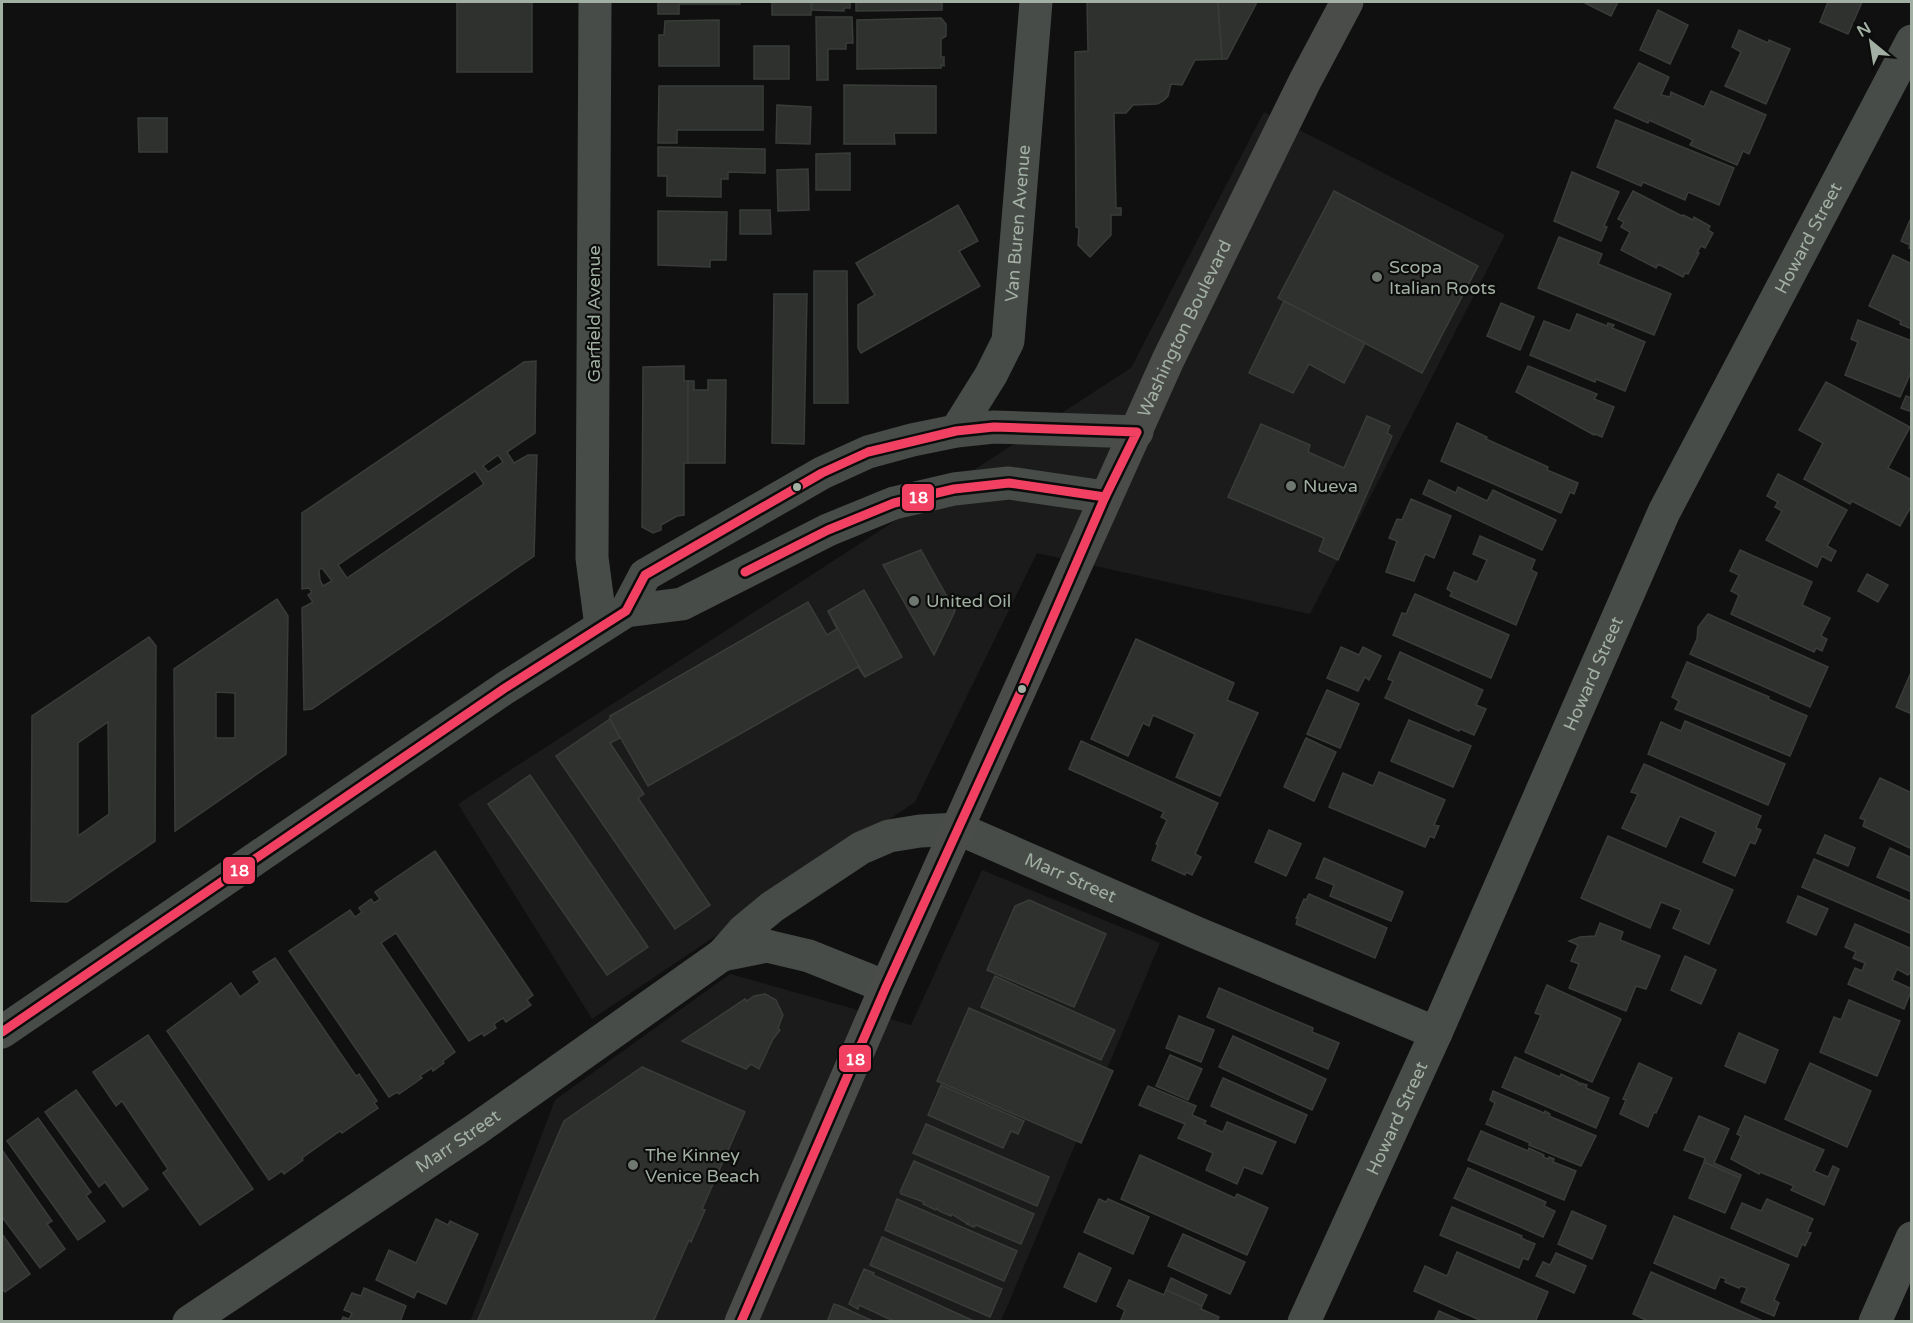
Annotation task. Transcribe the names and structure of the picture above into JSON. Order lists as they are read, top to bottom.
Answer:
{
  "streets": {
    "main road": ["Washington Boulevard"],
    "street": [
      "Van Buren Avenue",
      "Howard Street",
      "Garfield Avenue",
      "Marr Street"
    ]
  },
  "crossings": [
    ["Howard Street", "Marr Street"],
    ["Washington Boulevard", "Marr Street"]
  ],
  "places": [
    "Scopa Italian Roots",
    "Nueva",
    "United Oil",
    "The Kinney Venice Beach"
  ],
  "lines": ["transit line 18"],
  "north": "top left"
}
